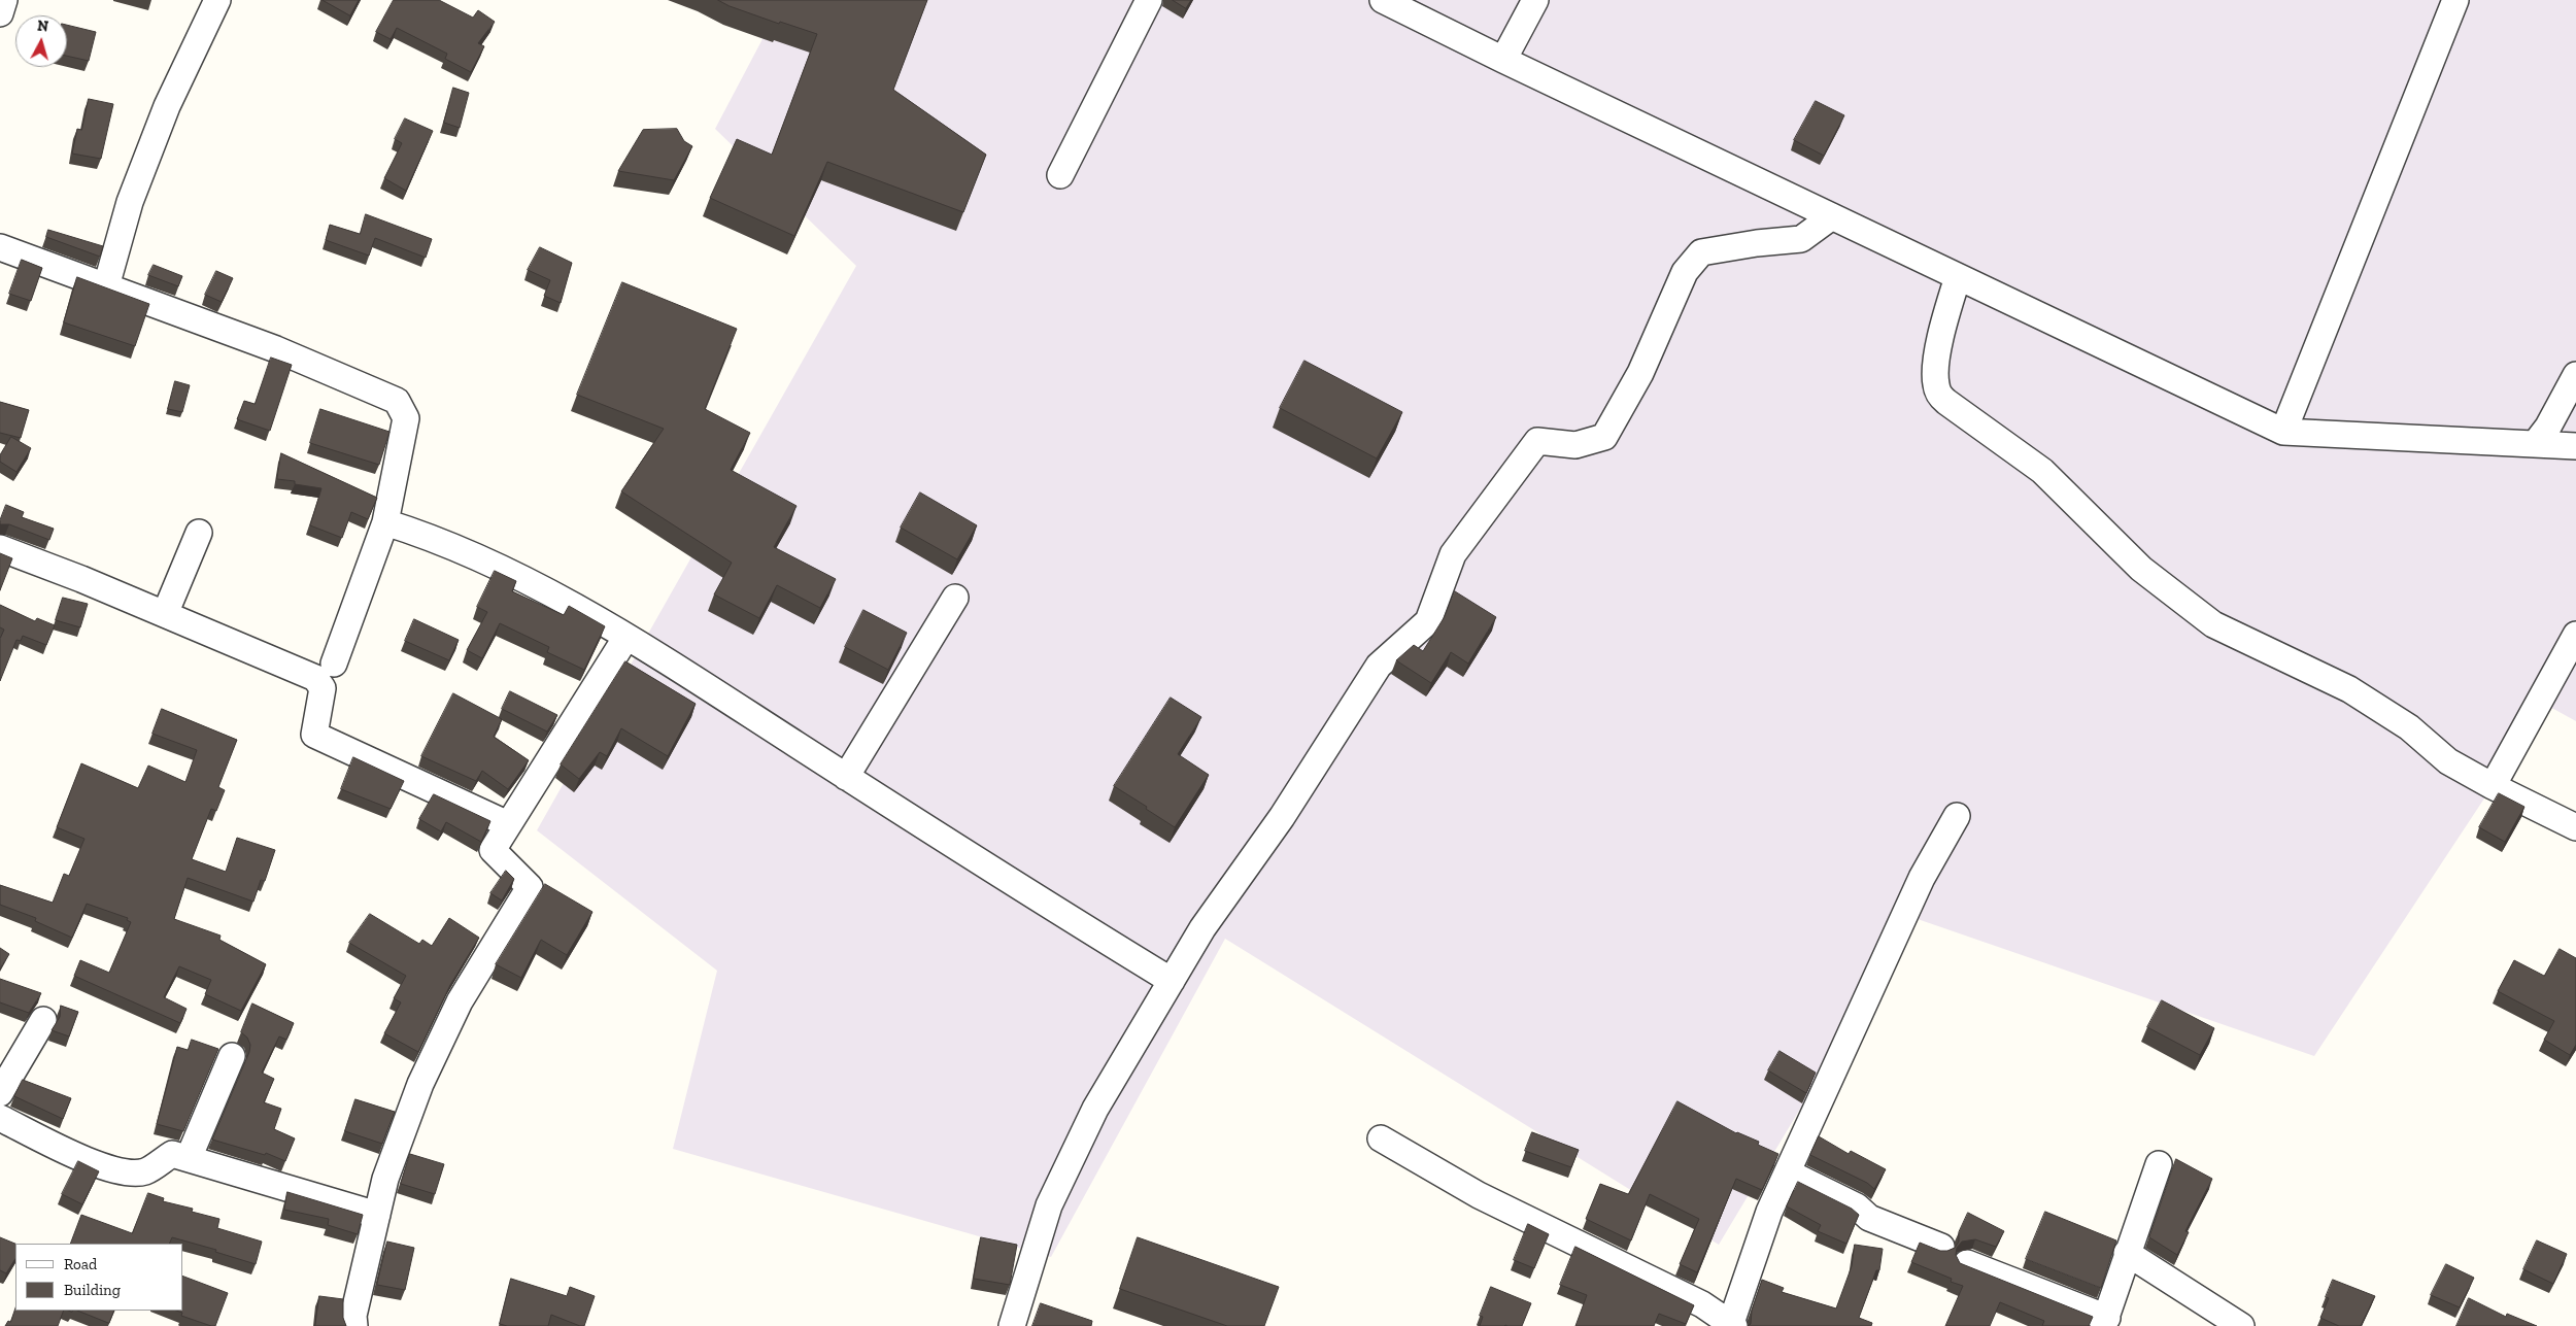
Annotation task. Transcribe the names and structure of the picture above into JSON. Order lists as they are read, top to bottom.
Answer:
{
  "legend": ["Road", "Building"],
  "north": "top"
}
